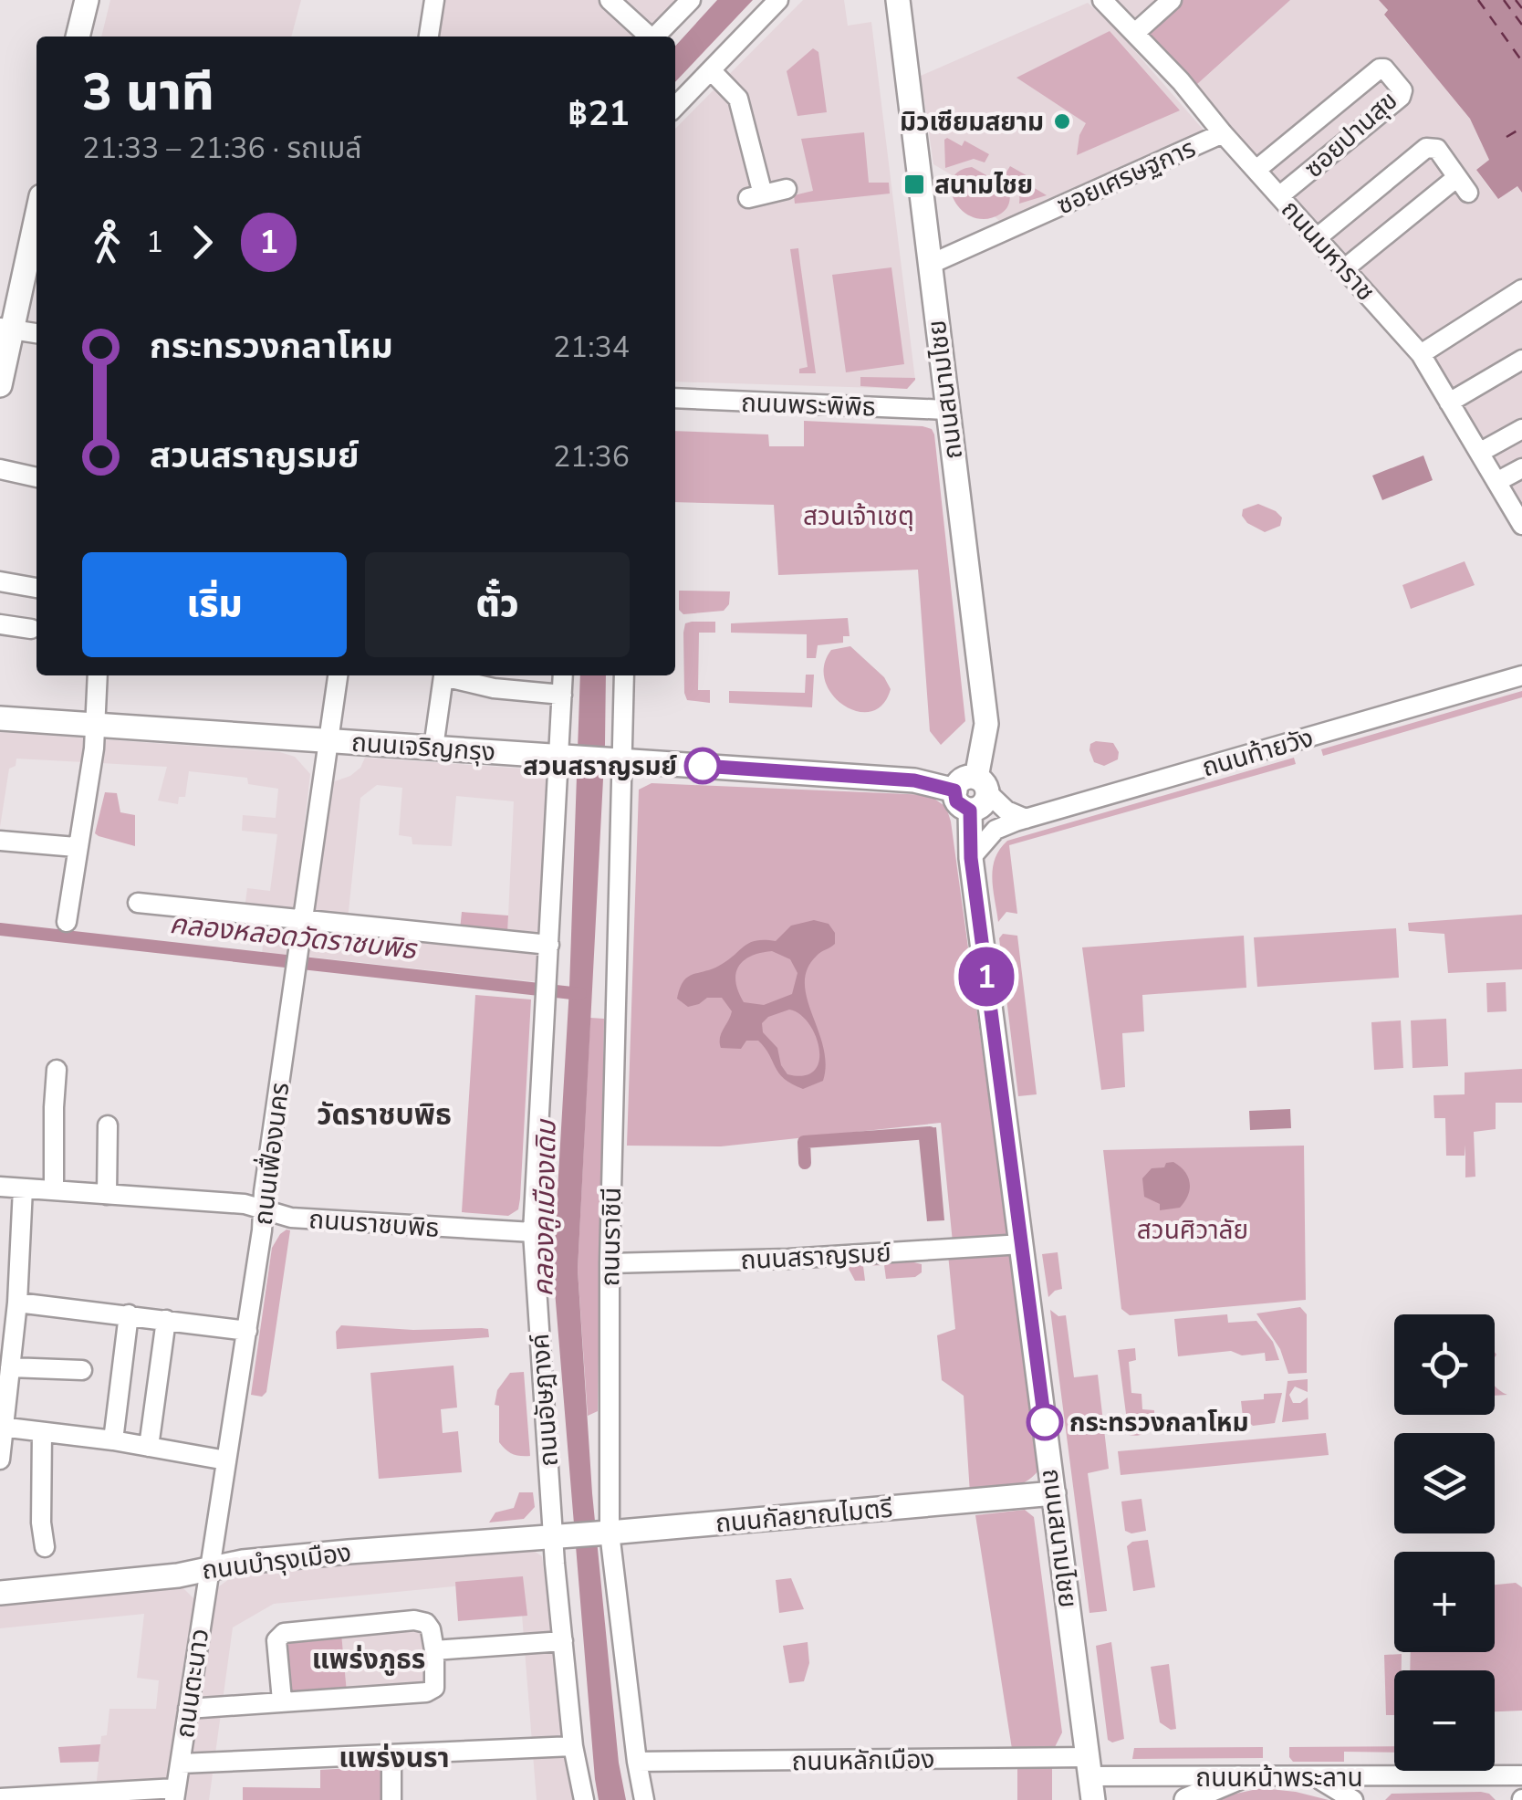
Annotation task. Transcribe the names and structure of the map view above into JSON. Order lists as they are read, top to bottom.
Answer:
{
  "streets": {
    "main road": [
      "ถนนสนามไชย",
      "ถนนเจริญกรุง",
      "ถนนกัลยาณไมตรี",
      "ถนนบำรุงเมือง"
    ],
    "street": [
      "ซอยปานสุข",
      "ซอยเศรษฐการ",
      "ถนนมหาราช",
      "ถนนพระพิพิธ",
      "ถนนท้ายวัง",
      "ถนนเฟื่องนคร",
      "ถนนราชบพิธ",
      "ถนนราชินี",
      "ถนนสราญรมย์",
      "ถนนอัษฎางค์",
      "ถนนตะนาว",
      "ถนนหลักเมือง",
      "ถนนหน้าพระลาน"
    ]
  },
  "crossings": [
    ["ซอยปานสุข", "ถนนมหาราช"],
    ["ซอยเศรษฐการ", "ถนนมหาราช"],
    ["ซอยเศรษฐการ", "ถนนสนามไชย"],
    ["ถนนสนามไชย", "ถนนพระพิพิธ"],
    ["ถนนสนามไชย", "ถนนเจริญกรุง"],
    ["ถนนสนามไชย", "ถนนท้ายวัง"],
    ["ถนนสนามไชย", "ถนนสราญรมย์"],
    ["ถนนสนามไชย", "ถนนกัลยาณไมตรี"],
    ["ถนนสนามไชย", "ถนนหลักเมือง"],
    ["ถนนสนามไชย", "ถนนหน้าพระลาน"],
    ["ถนนเจริญกรุง", "ถนนเฟื่องนคร"],
    ["ถนนเจริญกรุง", "ถนนราชินี"],
    ["ถนนเจริญกรุง", "ถนนอัษฎางค์"],
    ["ถนนเฟื่องนคร", "ถนนราชบพิธ"],
    ["ถนนเฟื่องนคร", "ถนนบำรุงเมือง"],
    ["ถนนเฟื่องนคร", "ถนนตะนาว"],
    ["ถนนราชบพิธ", "ถนนอัษฎางค์"],
    ["ถนนราชินี", "ถนนสราญรมย์"],
    ["ถนนราชินี", "ถนนกัลยาณไมตรี"],
    ["ถนนราชินี", "ถนนหลักเมือง"],
    ["ถนนอัษฎางค์", "ถนนกัลยาณไมตรี"],
    ["ถนนอัษฎางค์", "ถนนบำรุงเมือง"],
    ["ถนนกัลยาณไมตรี", "ถนนบำรุงเมือง"],
    ["ถนนบำรุงเมือง", "ถนนตะนาว"],
    ["ถนนหลักเมือง", "ถนนหน้าพระลาน"]
  ],
  "districts": ["วัดราชบพิธ", "แพร่งภูธร", "แพร่งนรา"],
  "water": ["คลองหลอดวัดราชบพิธ", "คลองคูเมืองเดิม"],
  "parks": ["สวนเจ้าเชตุ", "สวนศิวาลัย"],
  "places": {
    "other": ["มิวเซียมสยาม", "สวนสราญรมย์", "กระทรวงกลาโหม"],
    "transit": ["สนามไชย"]
  },
  "lines": ["bus line 1"],
  "page": {
    "on_map": "1",
    "heading": ["3 นาที", "21:33 – 21:36 · รถเมล์", "฿21"],
    "legs": ["1", "1"],
    "list": [
      {
        "name": "กระทรวงกลาโหม",
        "value": "21:34"
      },
      {
        "name": "สวนสราญรมย์",
        "value": "21:36"
      }
    ],
    "buttons": ["เริ่ม", "ตั๋ว"],
    "map_buttons": ["+", "−"]
  }
}
